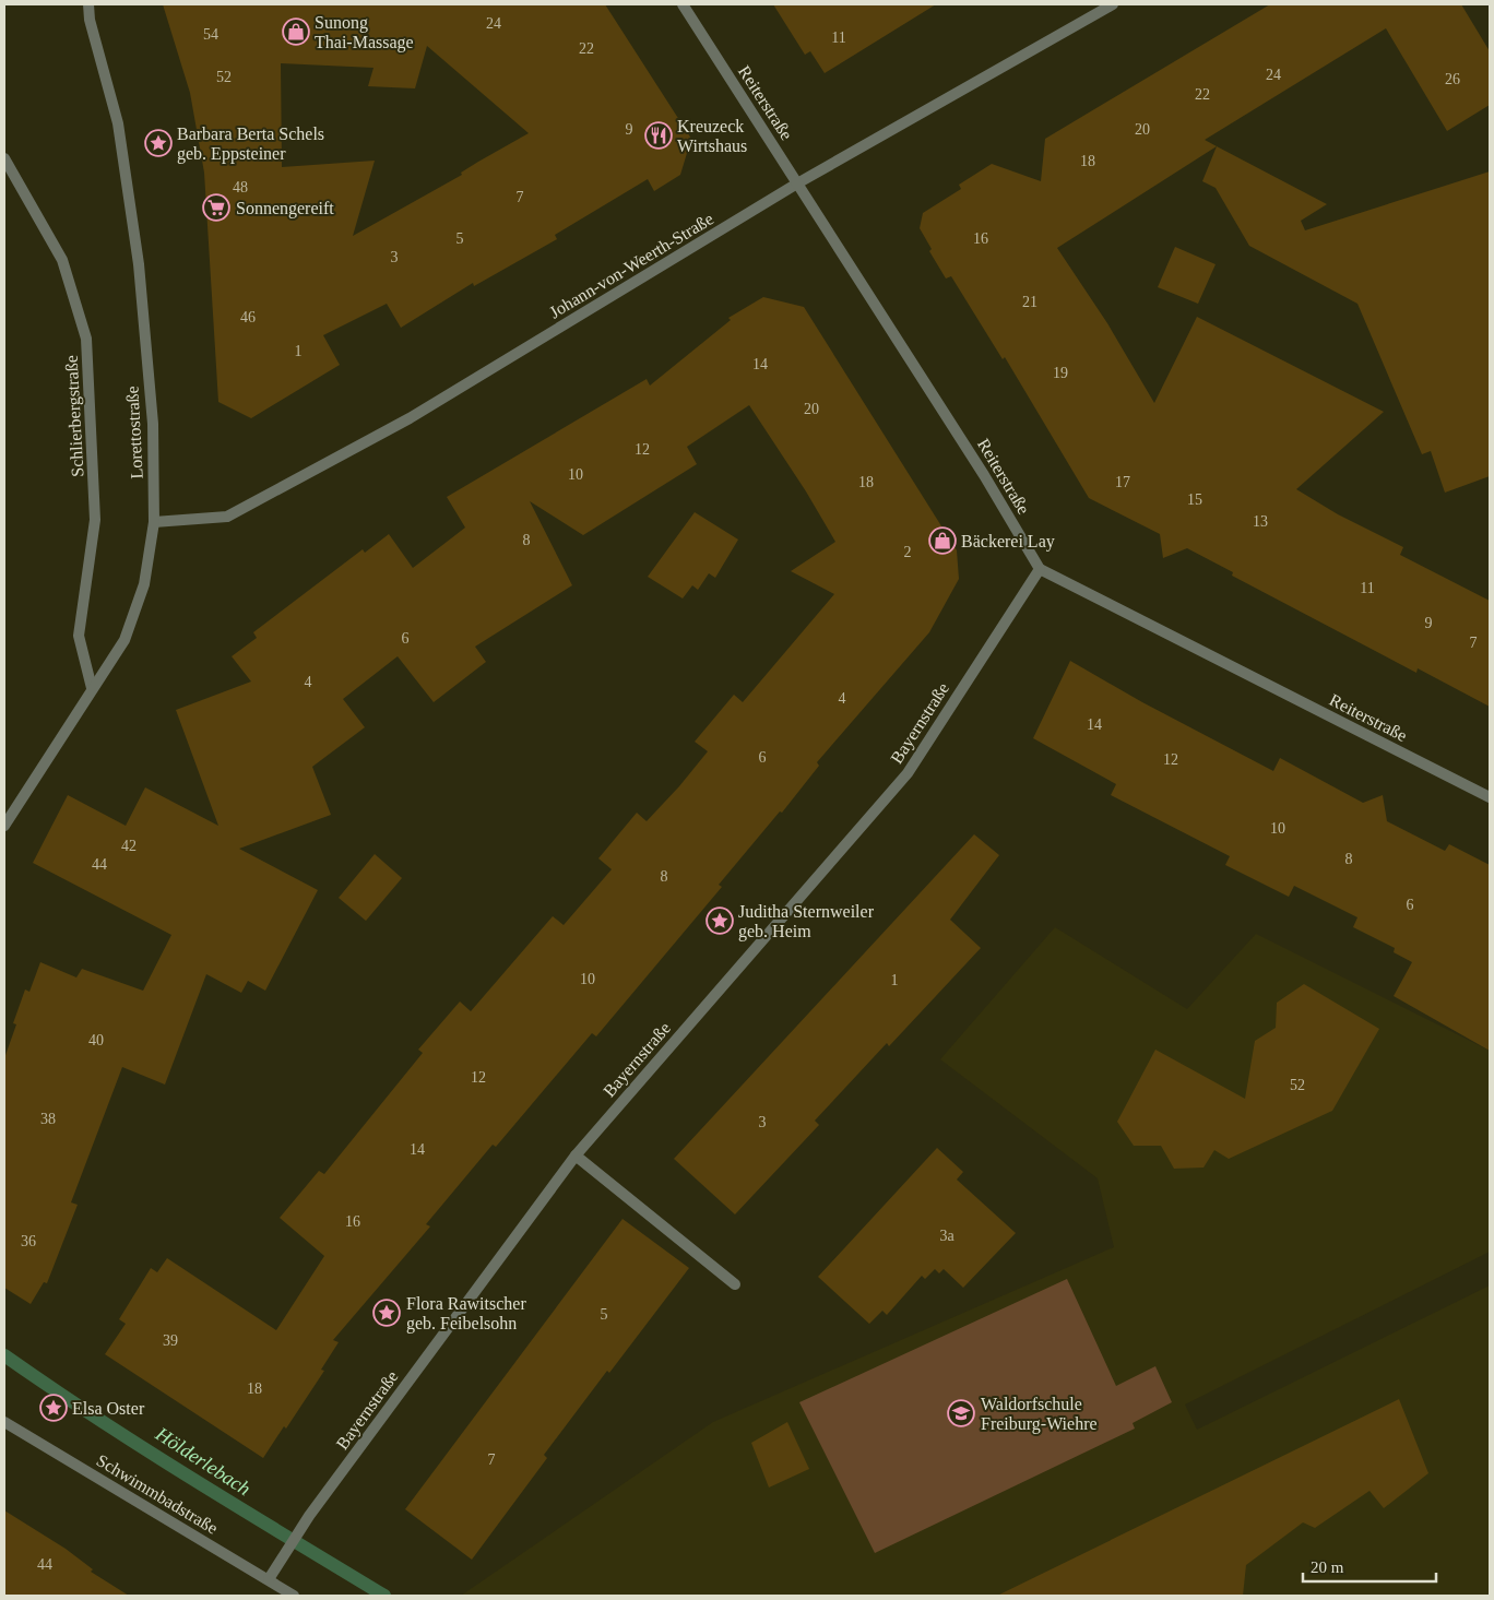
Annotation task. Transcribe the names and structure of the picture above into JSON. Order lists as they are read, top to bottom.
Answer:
{
  "streets": {
    "street": [
      "Reiterstraße",
      "Johann-von-Weerth-Straße",
      "Schlierbergstraße",
      "Lorettostraße",
      "Bayernstraße",
      "Schwimmbadstraße"
    ]
  },
  "crossings": [
    ["Reiterstraße", "Johann-von-Weerth-Straße"],
    ["Reiterstraße", "Bayernstraße"],
    ["Johann-von-Weerth-Straße", "Lorettostraße"],
    ["Schlierbergstraße", "Lorettostraße"],
    ["Bayernstraße", "Schwimmbadstraße"]
  ],
  "water": ["Hölderlebach"],
  "places": {
    "shop": ["Sunong Thai-Massage", "Bäckerei Lay"],
    "restaurant": ["Kreuzeck Wirtshaus"],
    "place": [
      "Barbara Berta Schels geb. Eppsteiner",
      "Juditha Sternweiler geb. Heim",
      "Flora Rawitscher geb. Feibelsohn",
      "Elsa Oster"
    ],
    "supermarket": ["Sonnengereift"],
    "school or university": ["Waldorfschule Freiburg-Wiehre"]
  },
  "house_numbers": [
    "24",
    "54",
    "11",
    "22",
    "24",
    "52",
    "26",
    "22",
    "9",
    "20",
    "18",
    "48",
    "7",
    "5",
    "16",
    "3",
    "21",
    "46",
    "1",
    "14",
    "19",
    "20",
    "12",
    "10",
    "18",
    "17",
    "15",
    "13",
    "8",
    "2",
    "11",
    "9",
    "6",
    "7",
    "4",
    "4",
    "14",
    "6",
    "12",
    "10",
    "42",
    "8",
    "44",
    "8",
    "6",
    "10",
    "1",
    "40",
    "12",
    "52",
    "38",
    "3",
    "14",
    "16",
    "3a",
    "36",
    "5",
    "39",
    "18",
    "7",
    "44"
  ],
  "scale_bar": "20 m"
}
